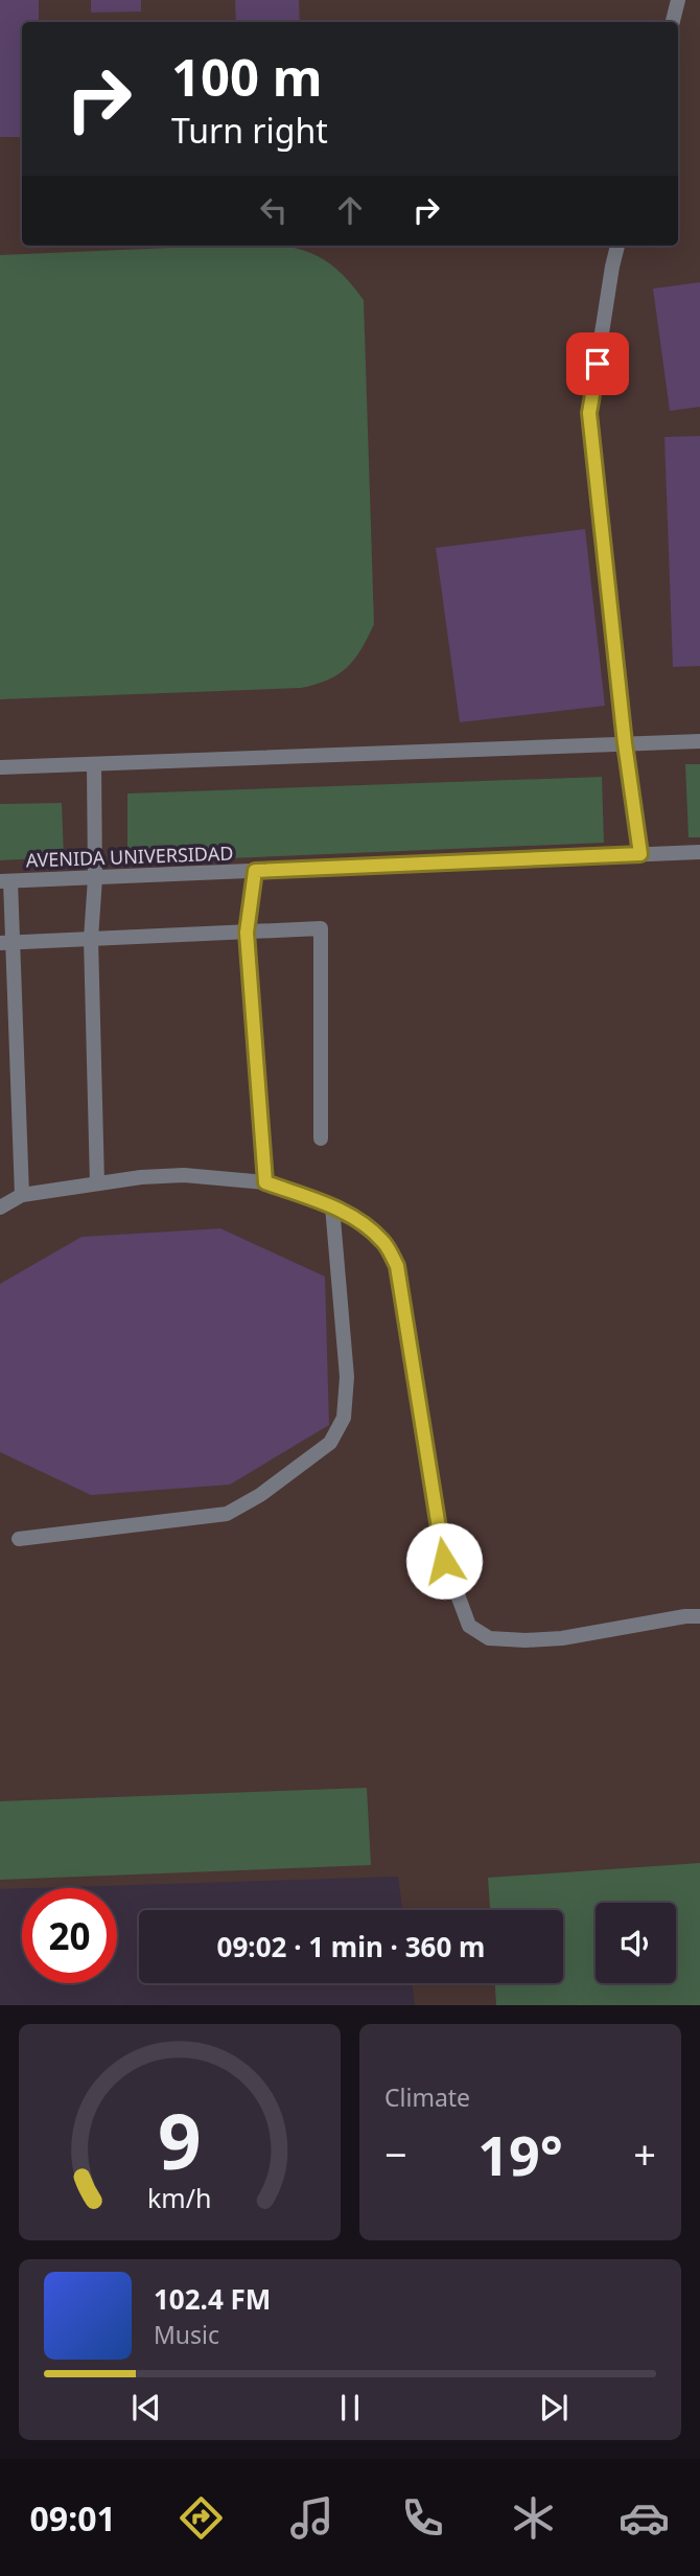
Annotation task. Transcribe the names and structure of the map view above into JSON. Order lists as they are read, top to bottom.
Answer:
{
  "streets": {
    "lane": ["AVENIDA UNIVERSIDAD"]
  },
  "page": {
    "turn": ["100 m", "Turn right"],
    "limit": "20",
    "trip": "09:02 · 1 min · 360 m",
    "tile": "Climate",
    "heat": ["−", "19°", "+"],
    "song": ["102.4 FM", "Music"],
    "tabs": "09:01",
    "gauge": ["9", "km/h"]
  }
}
